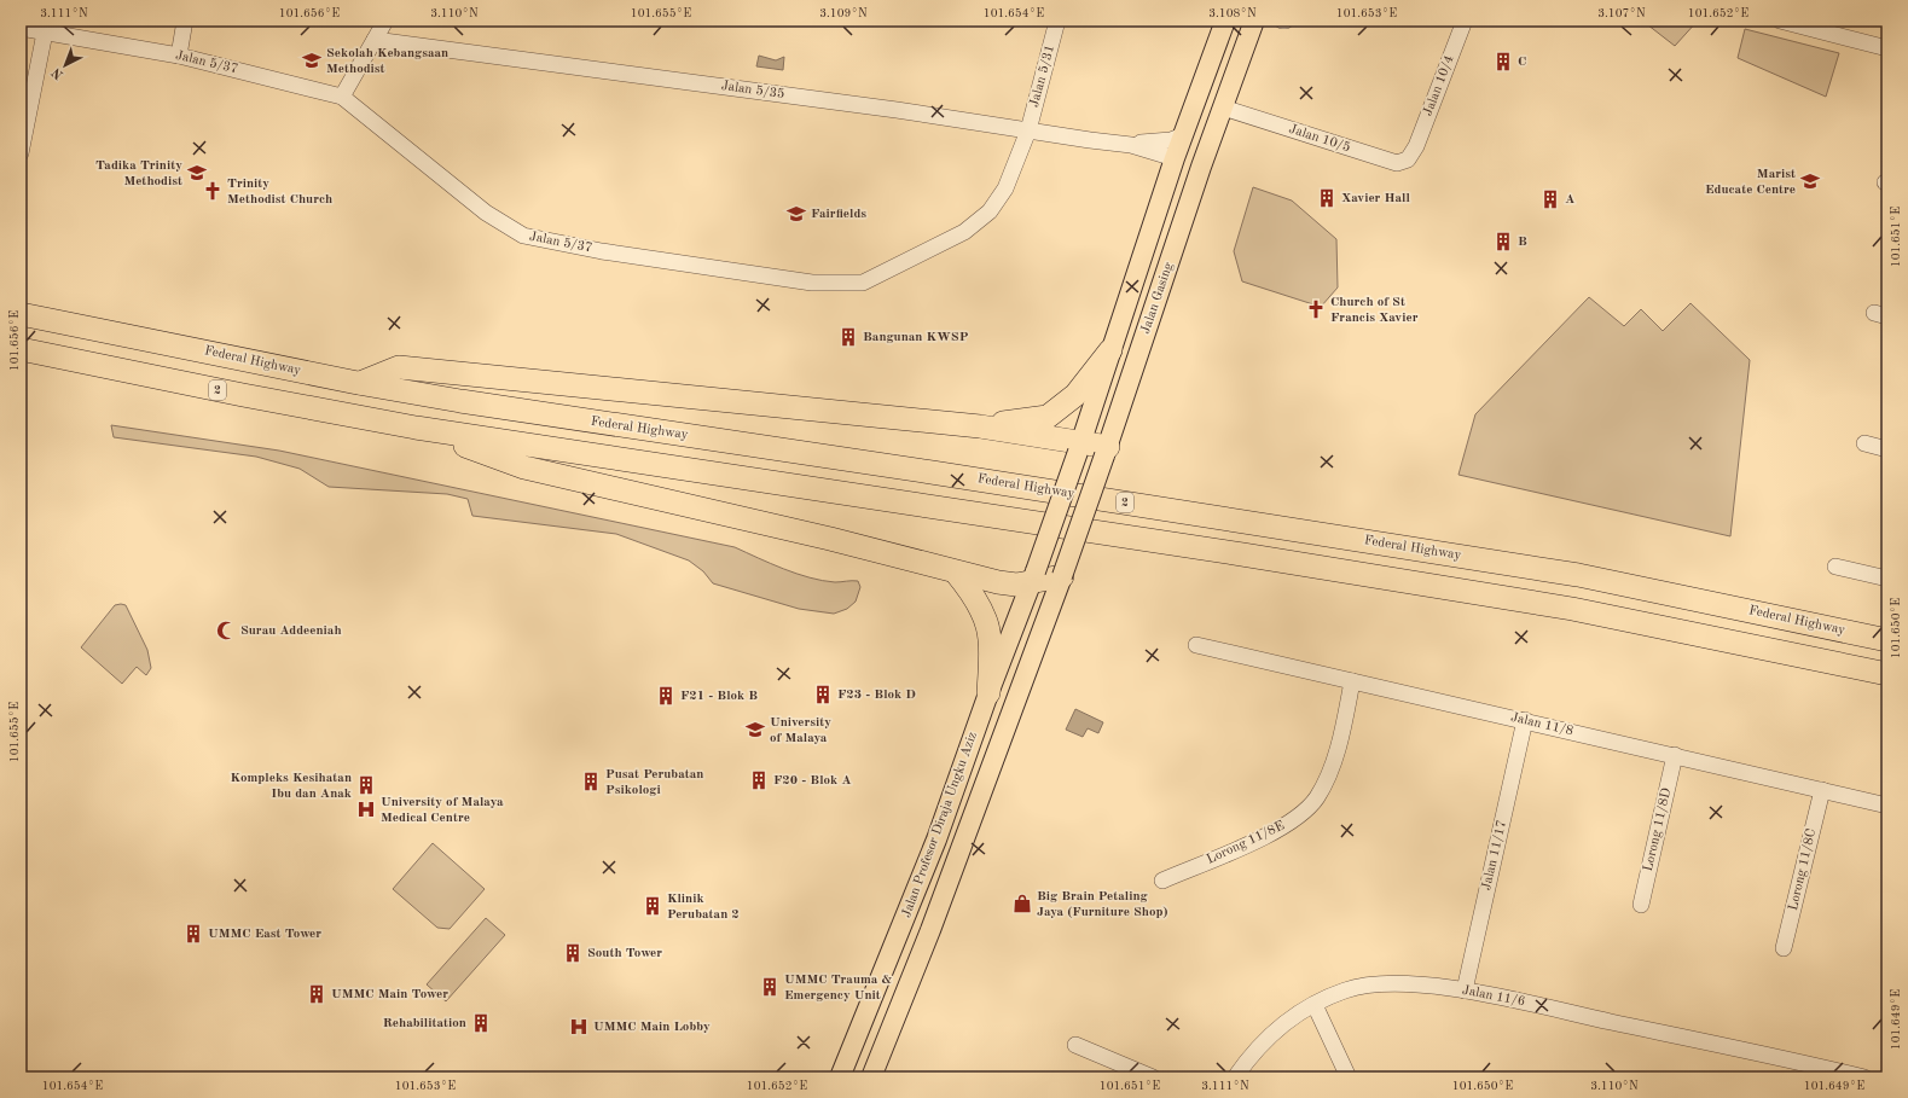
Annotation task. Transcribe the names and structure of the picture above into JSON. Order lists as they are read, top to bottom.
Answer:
{
  "streets": {
    "highway": ["Federal Highway", "2"],
    "main road": ["Jalan Gasing", "Jalan Profesor Diraja Ungku Aziz"],
    "street": [
      "Jalan 5/37",
      "Jalan 5/31",
      "Jalan 10/4",
      "Jalan 5/35",
      "Jalan 10/5",
      "Jalan 11/8",
      "Lorong 11/8D",
      "Lorong 11/8E",
      "Jalan 11/17",
      "Lorong 11/8C",
      "Jalan 11/6"
    ]
  },
  "crossings": [
    ["Jalan 5/37", "Jalan 5/31"],
    ["Jalan 5/37", "Jalan 5/35"],
    ["Jalan 5/31", "Jalan 5/35"],
    ["Jalan 10/4", "Jalan 10/5"],
    ["Jalan 5/35", "Jalan Gasing"],
    ["Jalan 10/5", "Jalan Gasing"],
    ["Jalan Gasing", "Jalan Profesor Diraja Ungku Aziz"],
    ["Jalan 11/8", "Lorong 11/8D"],
    ["Jalan 11/8", "Lorong 11/8E"],
    ["Jalan 11/8", "Jalan 11/17"],
    ["Jalan 11/8", "Lorong 11/8C"],
    ["Jalan 11/17", "Jalan 11/6"]
  ],
  "places": {
    "school or university": [
      "Sekolah Kebangsaan Methodist",
      "Tadika Trinity Methodist",
      "Marist Educate Centre",
      "Fairfields",
      "University of Malaya"
    ],
    "building": [
      "C",
      "Xavier Hall",
      "A",
      "B",
      "Bangunan KWSP",
      "F23 - Blok D",
      "F21 - Blok B",
      "F20 - Blok A",
      "Pusat Perubatan Psikologi",
      "Kompleks Kesihatan Ibu dan Anak",
      "Klinik Perubatan 2",
      "UMMC East Tower",
      "South Tower",
      "UMMC Trauma & Emergency Unit",
      "UMMC Main Tower",
      "Rehabilitation"
    ],
    "church": ["Trinity Methodist Church", "Church of St Francis Xavier"],
    "mosque": ["Surau Addeeniah"],
    "hospital": ["University of Malaya Medical Centre", "UMMC Main Lobby"],
    "shop": ["Big Brain Petaling Jaya (Furniture Shop)"]
  },
  "north": "bottom left",
  "coordinates": [
    "3.111°N",
    "101.656°E",
    "3.110°N",
    "101.655°E",
    "3.109°N",
    "101.654°E",
    "3.108°N",
    "101.653°E",
    "3.107°N",
    "101.652°E",
    "101.651°E",
    "101.650°E",
    "101.649°E"
  ]
}
